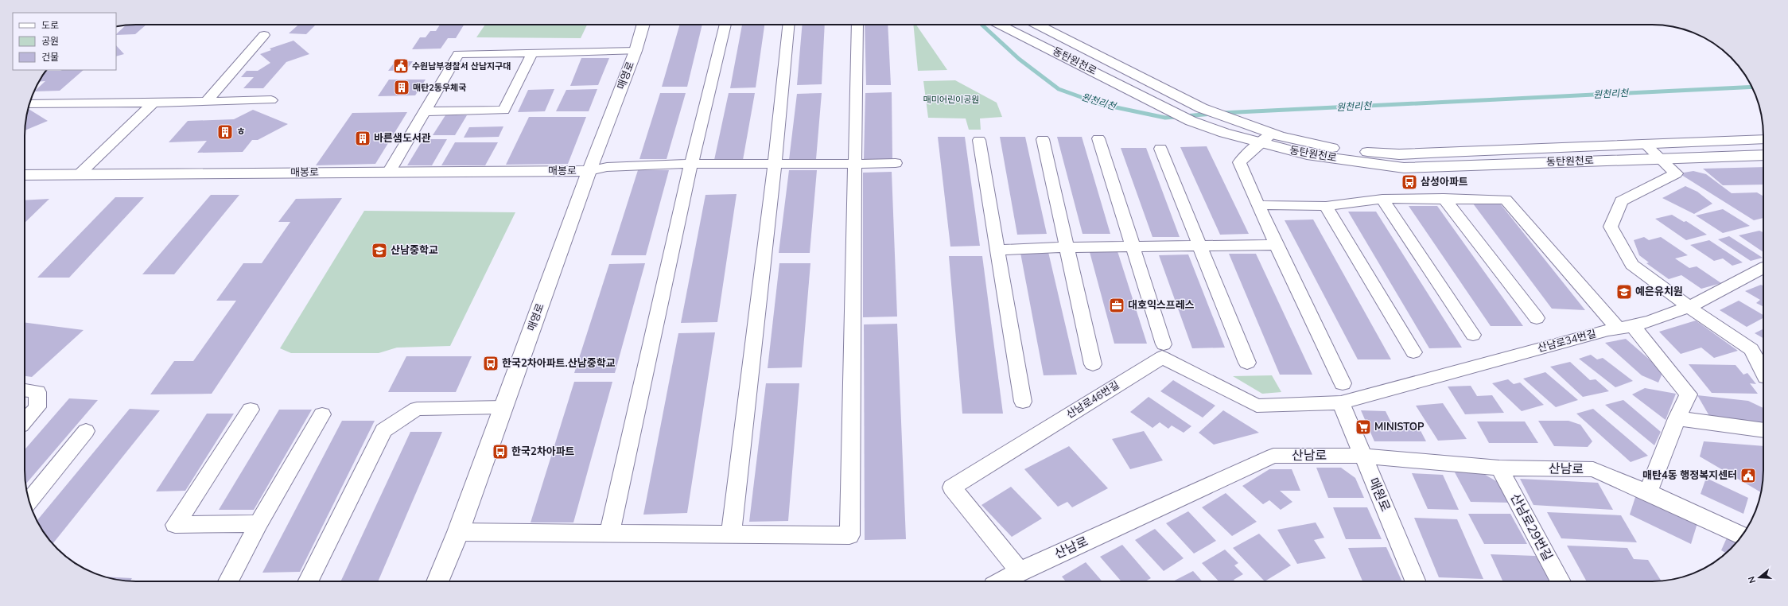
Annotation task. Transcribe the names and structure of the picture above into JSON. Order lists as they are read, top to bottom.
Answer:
{
  "streets": {
    "main road": ["동탄원천로", "매영로", "매봉로"],
    "street": [
      "산남로34번길",
      "산남로46번길",
      "산남로",
      "매원로",
      "산남로29번길"
    ]
  },
  "crossings": [
    ["매영로", "매봉로"],
    ["산남로34번길", "산남로46번길"],
    ["산남로34번길", "매원로"],
    ["산남로46번길", "산남로"],
    ["산남로46번길", "매원로"],
    ["산남로", "매원로"],
    ["산남로", "산남로29번길"]
  ],
  "water": ["원천리천"],
  "parks": ["매미어린이공원"],
  "places": {
    "public building": ["수원남부경찰서 산남지구대", "매탄4동 행정복지센터"],
    "building": ["매탄2동우체국", "ㅎ", "바른샘도서관"],
    "bus stop": ["삼성아파트", "한국2차아파트.산남중학교", "한국2차아파트"],
    "school or university": ["산남중학교", "예은유치원"],
    "office": ["대호익스프레스"],
    "supermarket": ["MINISTOP"]
  },
  "legend": ["도로", "공원", "건물"],
  "north": "left"
}
